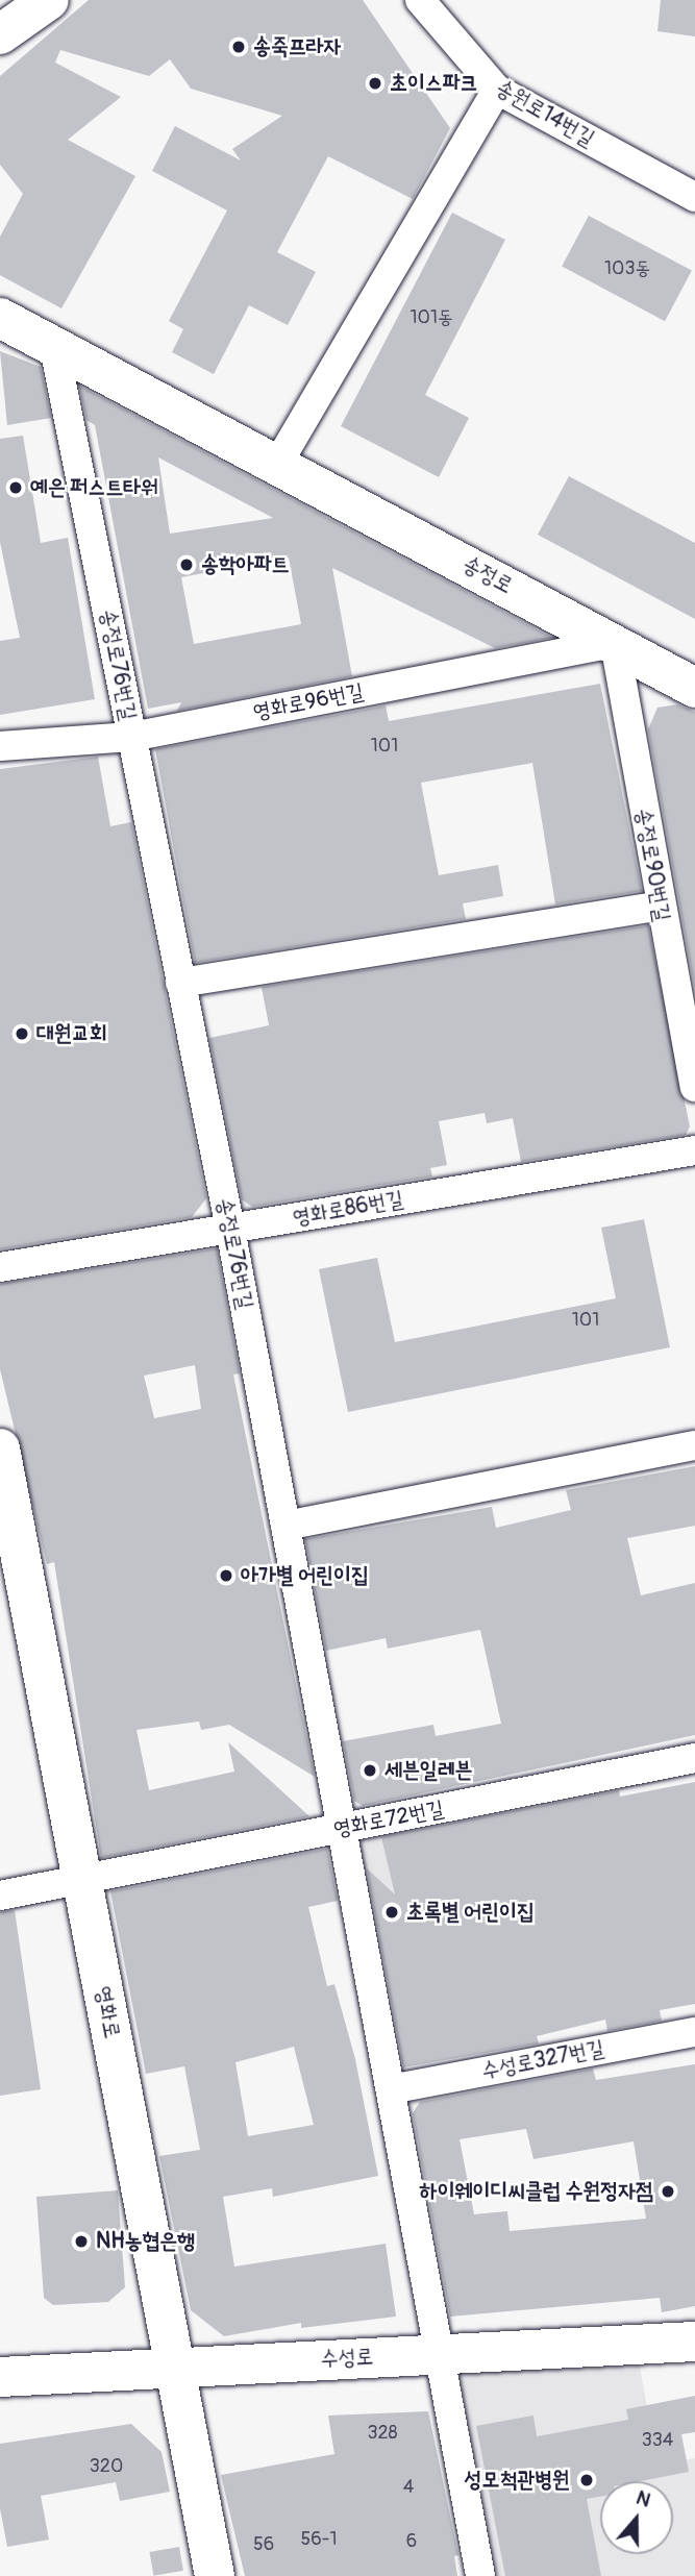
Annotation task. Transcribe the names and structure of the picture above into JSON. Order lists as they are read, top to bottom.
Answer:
{
  "streets": {
    "street": [
      "송원로14번길",
      "송정로",
      "송정로76번길",
      "영화로96번길",
      "송정로90번길",
      "영화로86번길",
      "영화로72번길",
      "영화로",
      "수성로327번길",
      "수성로"
    ]
  },
  "crossings": [
    ["송정로", "송정로76번길"],
    ["송정로", "영화로96번길"],
    ["송정로", "송정로90번길"],
    ["송정로76번길", "영화로96번길"],
    ["송정로76번길", "영화로86번길"],
    ["송정로76번길", "영화로72번길"],
    ["영화로96번길", "송정로90번길"],
    ["영화로72번길", "영화로"],
    ["영화로", "수성로"]
  ],
  "places": [
    "송죽프라자",
    "초이스파크",
    "예은 퍼스트타워",
    "송학아파트",
    "대원교회",
    "아가별 어린이집",
    "세븐일레븐",
    "초록별 어린이집",
    "하이웨이디씨클럽 수원정자점",
    "NH농협은행",
    "성모척관병원"
  ],
  "house_numbers": [
    "103동",
    "101동",
    "101",
    "101",
    "328",
    "334",
    "320",
    "4",
    "56-1",
    "6",
    "56"
  ],
  "north": "top"
}
